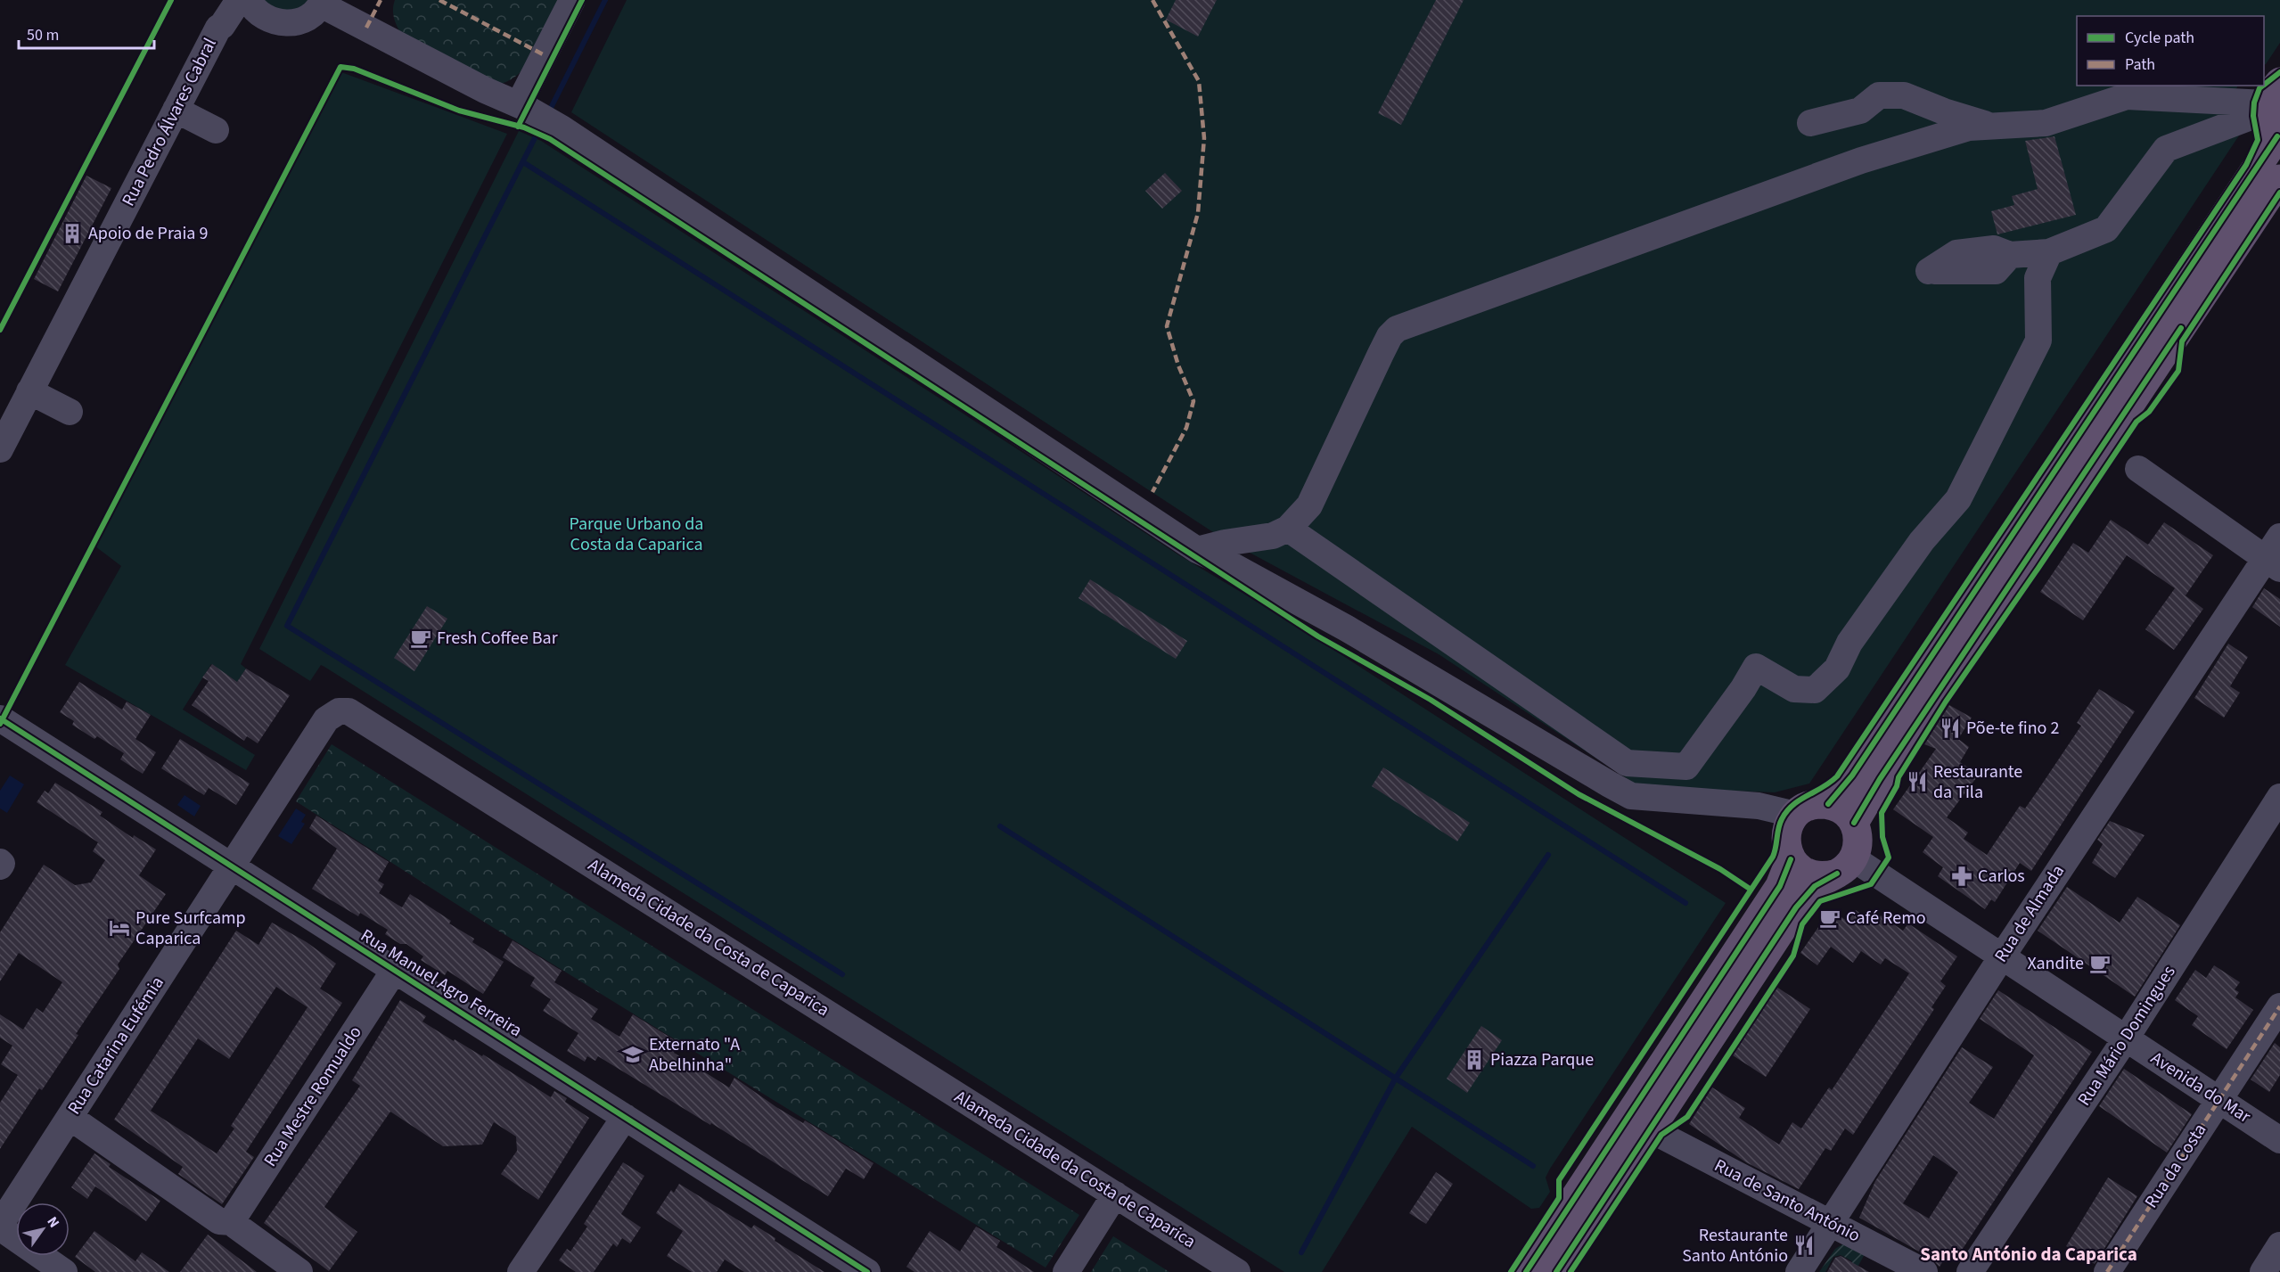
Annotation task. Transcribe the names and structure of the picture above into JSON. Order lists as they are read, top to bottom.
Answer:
{
  "streets": {
    "street": [
      "Rua Pedro Álvares Cabral",
      "Rua de Almada",
      "Alameda Cidade da Costa de Caparica",
      "Rua Manuel Agro Ferreira",
      "Rua Mário Domingues",
      "Rua Catarina Eufémia",
      "Avenida do Mar",
      "Rua Mestre Romualdo",
      "Rua da Costa",
      "Rua de Santo António"
    ]
  },
  "crossings": [
    ["Rua de Almada", "Avenida do Mar"],
    ["Rua de Almada", "Rua de Santo António"],
    ["Alameda Cidade da Costa de Caparica", "Rua Manuel Agro Ferreira"],
    ["Alameda Cidade da Costa de Caparica", "Rua Catarina Eufémia"],
    ["Rua Manuel Agro Ferreira", "Rua Catarina Eufémia"],
    ["Rua Manuel Agro Ferreira", "Rua Mestre Romualdo"],
    ["Rua Mário Domingues", "Avenida do Mar"],
    ["Avenida do Mar", "Rua da Costa"]
  ],
  "districts": ["Santo António da Caparica"],
  "parks": ["Parque Urbano da Costa da Caparica"],
  "places": {
    "building": ["Apoio de Praia 9", "Piazza Parque"],
    "cafe": ["Fresh Coffee Bar", "Café Remo", "Xandite"],
    "restaurant": ["Põe-te fino 2", "Restaurante da Tila", "Restaurante Santo António"],
    "pharmacy": ["Carlos"],
    "hotel": ["Pure Surfcamp Caparica"],
    "school or university": ["Externato \"A Abelhinha\""]
  },
  "legend": ["Cycle path", "Path"],
  "scale_bar": "50 m",
  "north": "top right"
}
